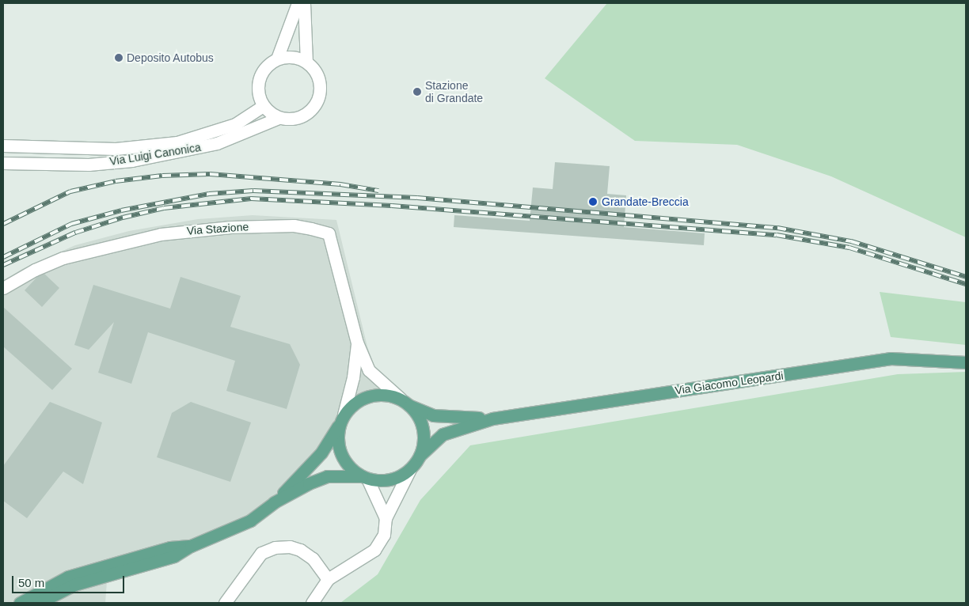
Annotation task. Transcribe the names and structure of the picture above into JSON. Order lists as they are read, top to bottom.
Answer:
{
  "streets": {
    "main road": ["Via Giacomo Leopardi"],
    "street": ["Via Luigi Canonica", "Via Stazione"]
  },
  "crossings": [
    ["Via Stazione", "Via Giacomo Leopardi"]
  ],
  "places": ["Deposito Autobus", "Stazione di Grandate", "Grandate-Breccia"],
  "scale_bar": "50 m"
}
